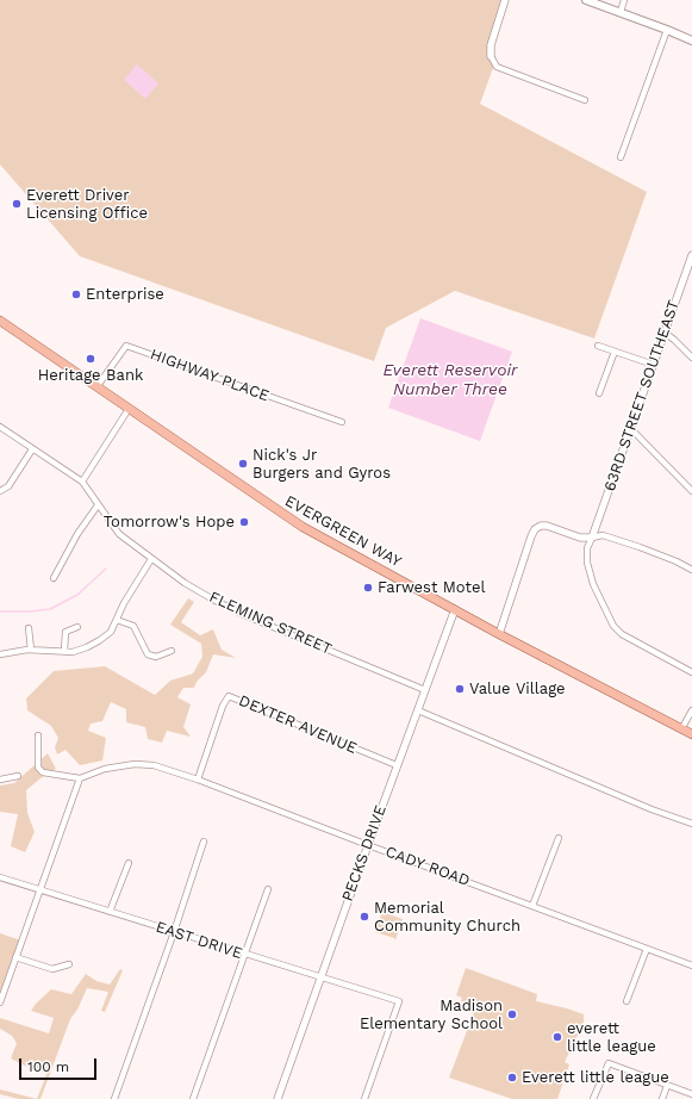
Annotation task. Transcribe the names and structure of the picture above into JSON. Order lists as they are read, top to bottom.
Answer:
{
  "streets": {
    "main road": ["EVERGREEN WAY"],
    "street": [
      "HIGHWAY PLACE",
      "63RD STREET SOUTHEAST",
      "FLEMING STREET",
      "DEXTER AVENUE",
      "PECKS DRIVE",
      "CADY ROAD",
      "EAST DRIVE"
    ]
  },
  "crossings": [
    ["HIGHWAY PLACE", "EVERGREEN WAY"],
    ["EVERGREEN WAY", "PECKS DRIVE"],
    ["FLEMING STREET", "PECKS DRIVE"],
    ["DEXTER AVENUE", "PECKS DRIVE"],
    ["DEXTER AVENUE", "CADY ROAD"],
    ["PECKS DRIVE", "CADY ROAD"],
    ["PECKS DRIVE", "EAST DRIVE"]
  ],
  "water": ["Everett Reservoir Number Three"],
  "places": [
    "Everett Driver Licensing Office",
    "Enterprise",
    "Heritage Bank",
    "Nick's Jr Burgers and Gyros",
    "Tomorrow's Hope",
    "Farwest Motel",
    "Value Village",
    "Memorial Community Church",
    "Madison Elementary School",
    "everett little league",
    "Everett little league"
  ],
  "scale_bar": "100 m"
}
